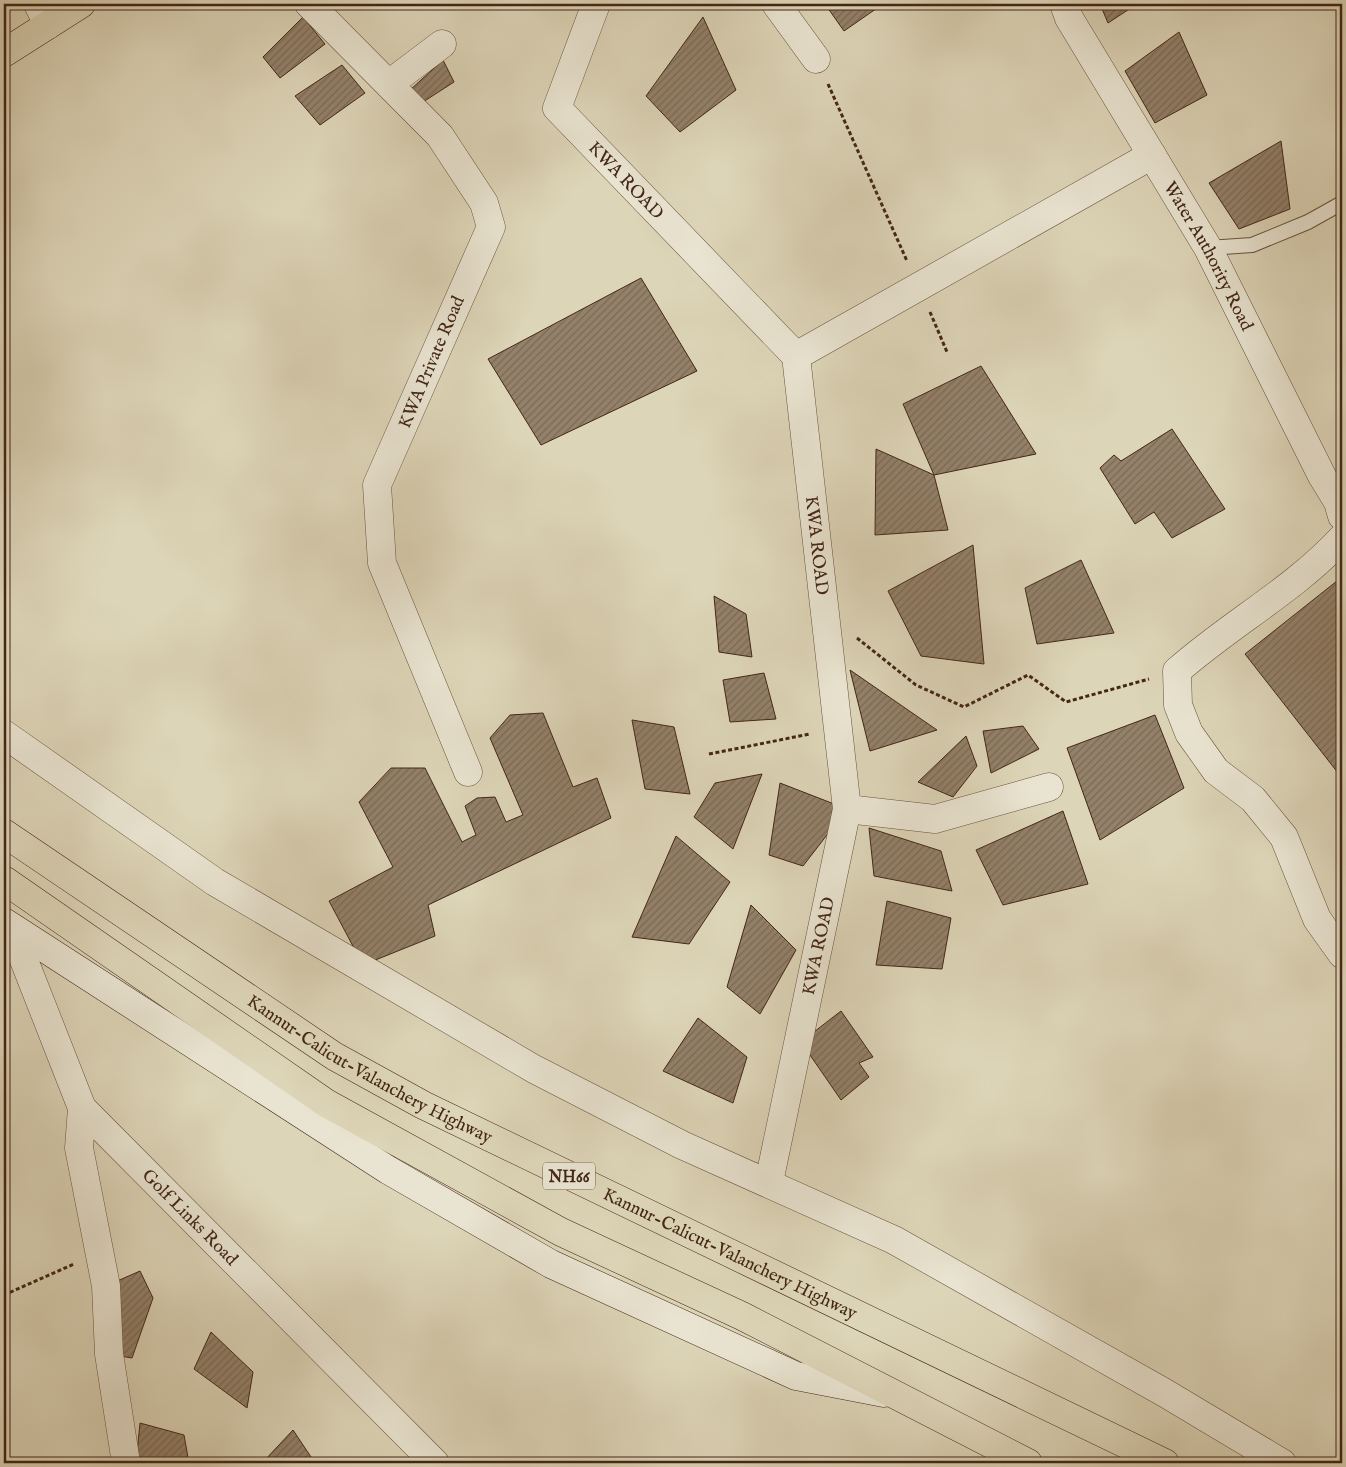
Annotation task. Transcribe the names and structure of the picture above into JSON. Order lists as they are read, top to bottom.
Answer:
{
  "streets": {
    "highway": ["Kannur-Calicut-Valanchery Highway", "NH66"],
    "street": [
      "KWA ROAD",
      "Water Authority Road",
      "KWA Private Road",
      "Golf Links Road"
    ]
  }
}
